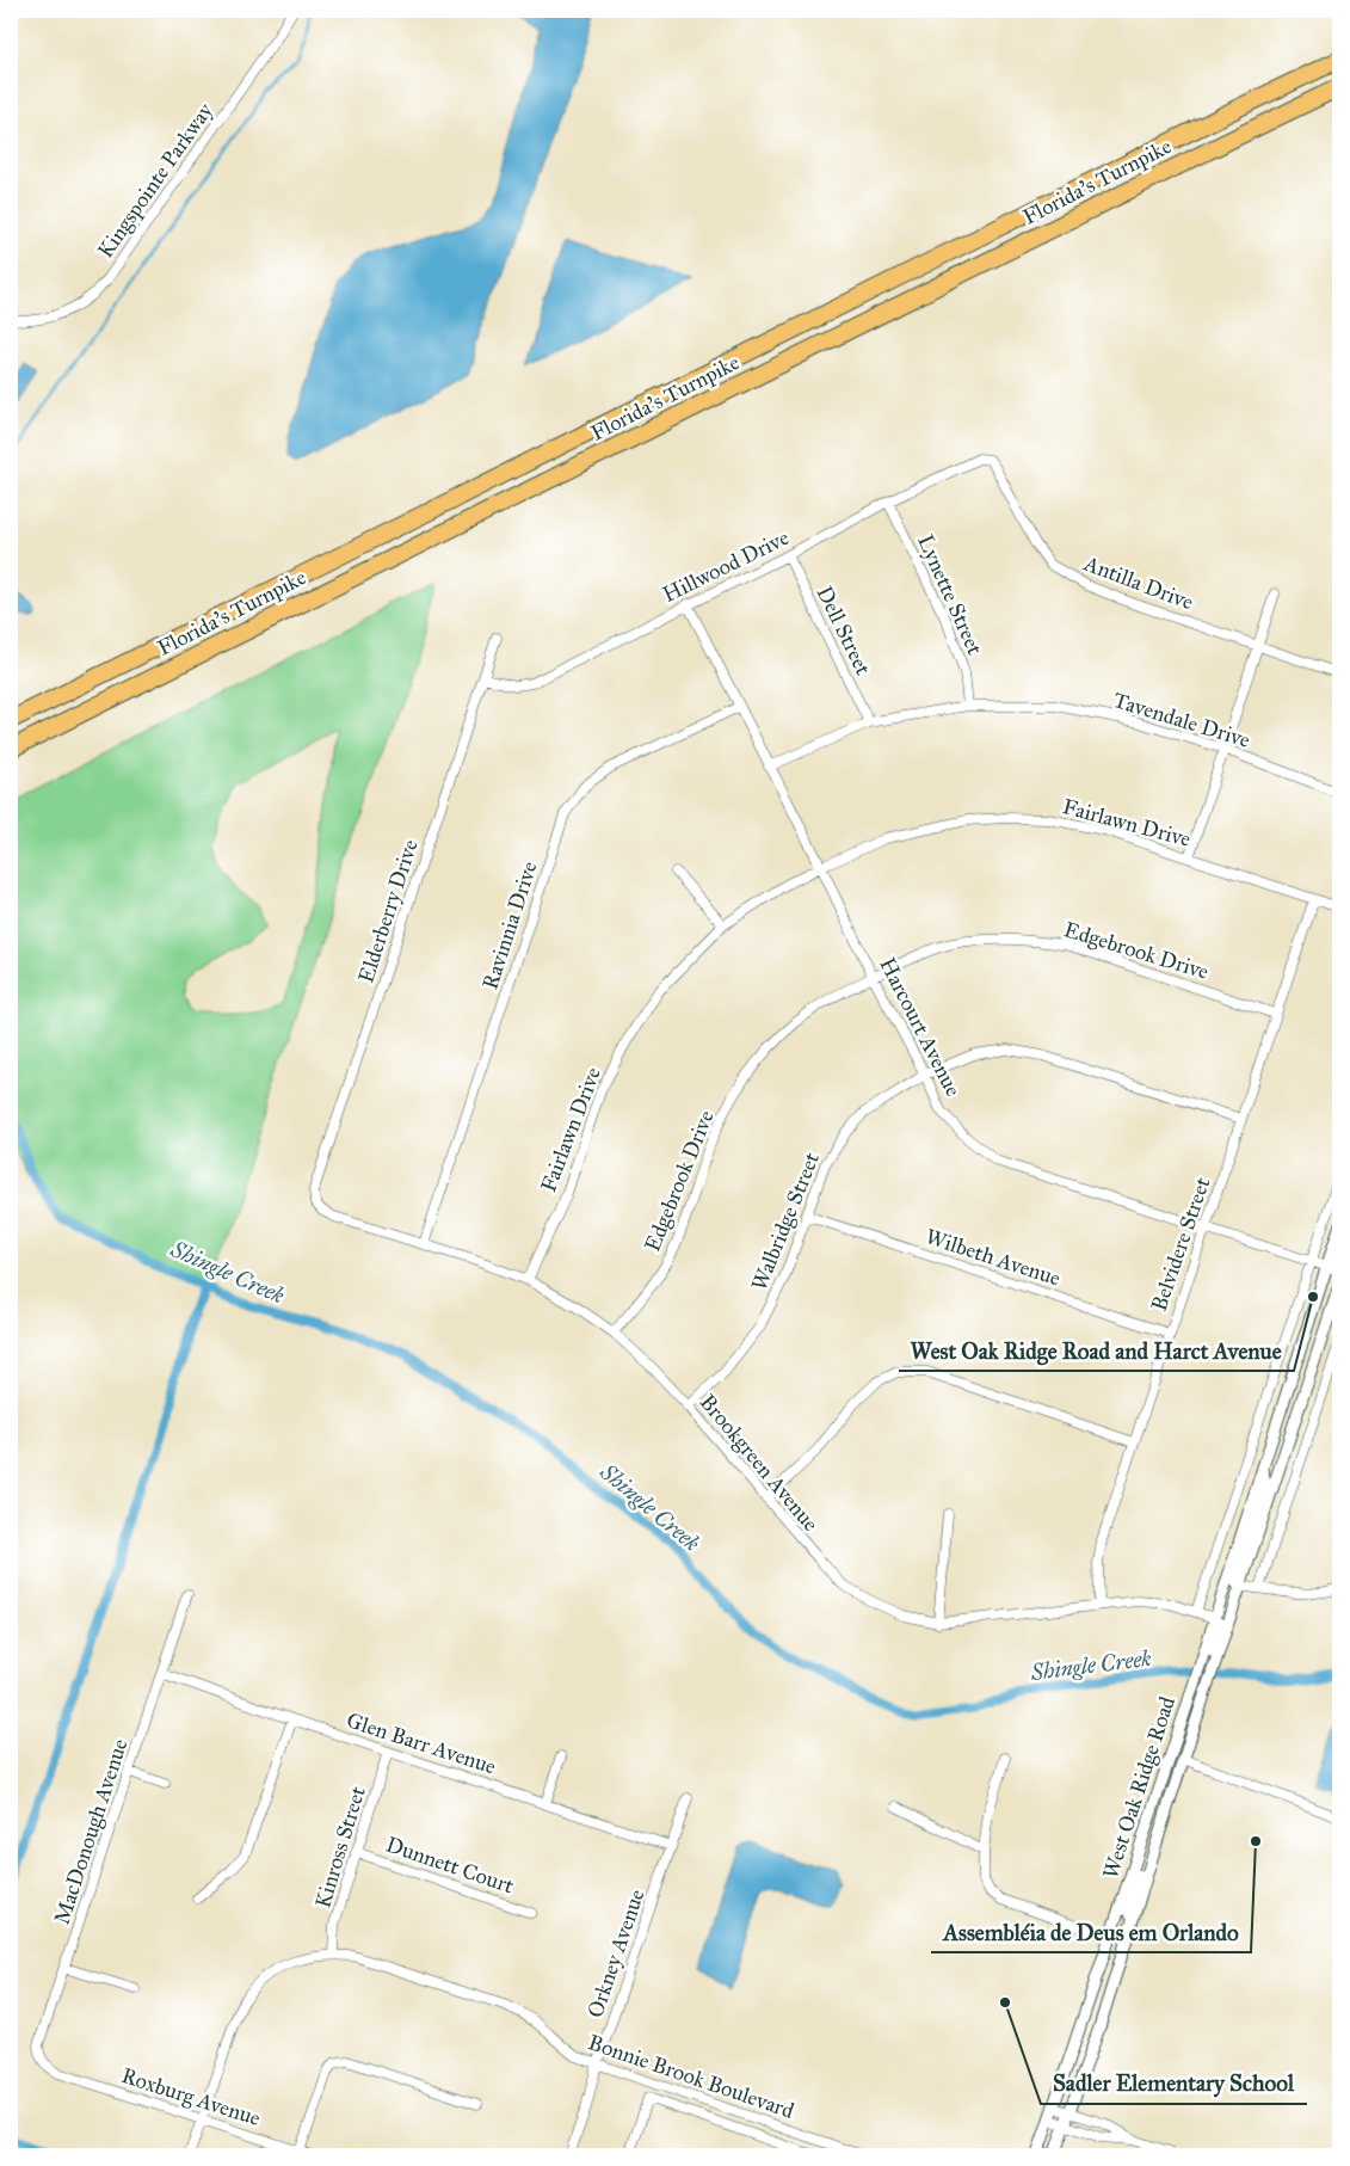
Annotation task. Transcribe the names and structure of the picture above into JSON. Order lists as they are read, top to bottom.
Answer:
{
  "streets": {
    "highway": ["Florida's Turnpike"],
    "street": [
      "Kingspointe Parkway",
      "Hillwood Drive",
      "Antilla Drive",
      "Lynette Street",
      "Dell Street",
      "Tavendale Drive",
      "Fairlawn Drive",
      "Elderberry Drive",
      "Ravinnia Drive",
      "Edgebrook Drive",
      "Harcourt Avenue",
      "Walbridge Street",
      "Belvidere Street",
      "Wilbeth Avenue",
      "Brookgreen Avenue",
      "Glen Barr Avenue",
      "West Oak Ridge Road",
      "MacDonough Avenue",
      "Kinross Street",
      "Dunnett Court",
      "Orkney Avenue",
      "Bonnie Brook Boulevard",
      "Roxburg Avenue"
    ]
  },
  "crossings": [
    ["Hillwood Drive", "Antilla Drive"],
    ["Hillwood Drive", "Lynette Street"],
    ["Hillwood Drive", "Dell Street"],
    ["Hillwood Drive", "Elderberry Drive"],
    ["Hillwood Drive", "Harcourt Avenue"],
    ["Lynette Street", "Tavendale Drive"],
    ["Dell Street", "Tavendale Drive"],
    ["Tavendale Drive", "Harcourt Avenue"],
    ["Fairlawn Drive", "Harcourt Avenue"],
    ["Fairlawn Drive", "Belvidere Street"],
    ["Fairlawn Drive", "Brookgreen Avenue"],
    ["Elderberry Drive", "Brookgreen Avenue"],
    ["Ravinnia Drive", "Harcourt Avenue"],
    ["Ravinnia Drive", "Brookgreen Avenue"],
    ["Edgebrook Drive", "Harcourt Avenue"],
    ["Edgebrook Drive", "Belvidere Street"],
    ["Edgebrook Drive", "Brookgreen Avenue"],
    ["Harcourt Avenue", "Walbridge Street"],
    ["Harcourt Avenue", "Belvidere Street"],
    ["Harcourt Avenue", "West Oak Ridge Road"],
    ["Walbridge Street", "Belvidere Street"],
    ["Walbridge Street", "Wilbeth Avenue"],
    ["Walbridge Street", "Brookgreen Avenue"],
    ["Belvidere Street", "Wilbeth Avenue"],
    ["Belvidere Street", "Brookgreen Avenue"],
    ["Brookgreen Avenue", "West Oak Ridge Road"],
    ["Glen Barr Avenue", "MacDonough Avenue"],
    ["Glen Barr Avenue", "Kinross Street"],
    ["Glen Barr Avenue", "Orkney Avenue"],
    ["MacDonough Avenue", "Roxburg Avenue"],
    ["Kinross Street", "Dunnett Court"],
    ["Kinross Street", "Bonnie Brook Boulevard"],
    ["Orkney Avenue", "Bonnie Brook Boulevard"],
    ["Bonnie Brook Boulevard", "Roxburg Avenue"]
  ],
  "water": ["Shingle Creek"],
  "places": ["West Oak Ridge Road and Harct Avenue", "Assembléia de Deus em Orlando", "Sadler Elementary School"]
}
